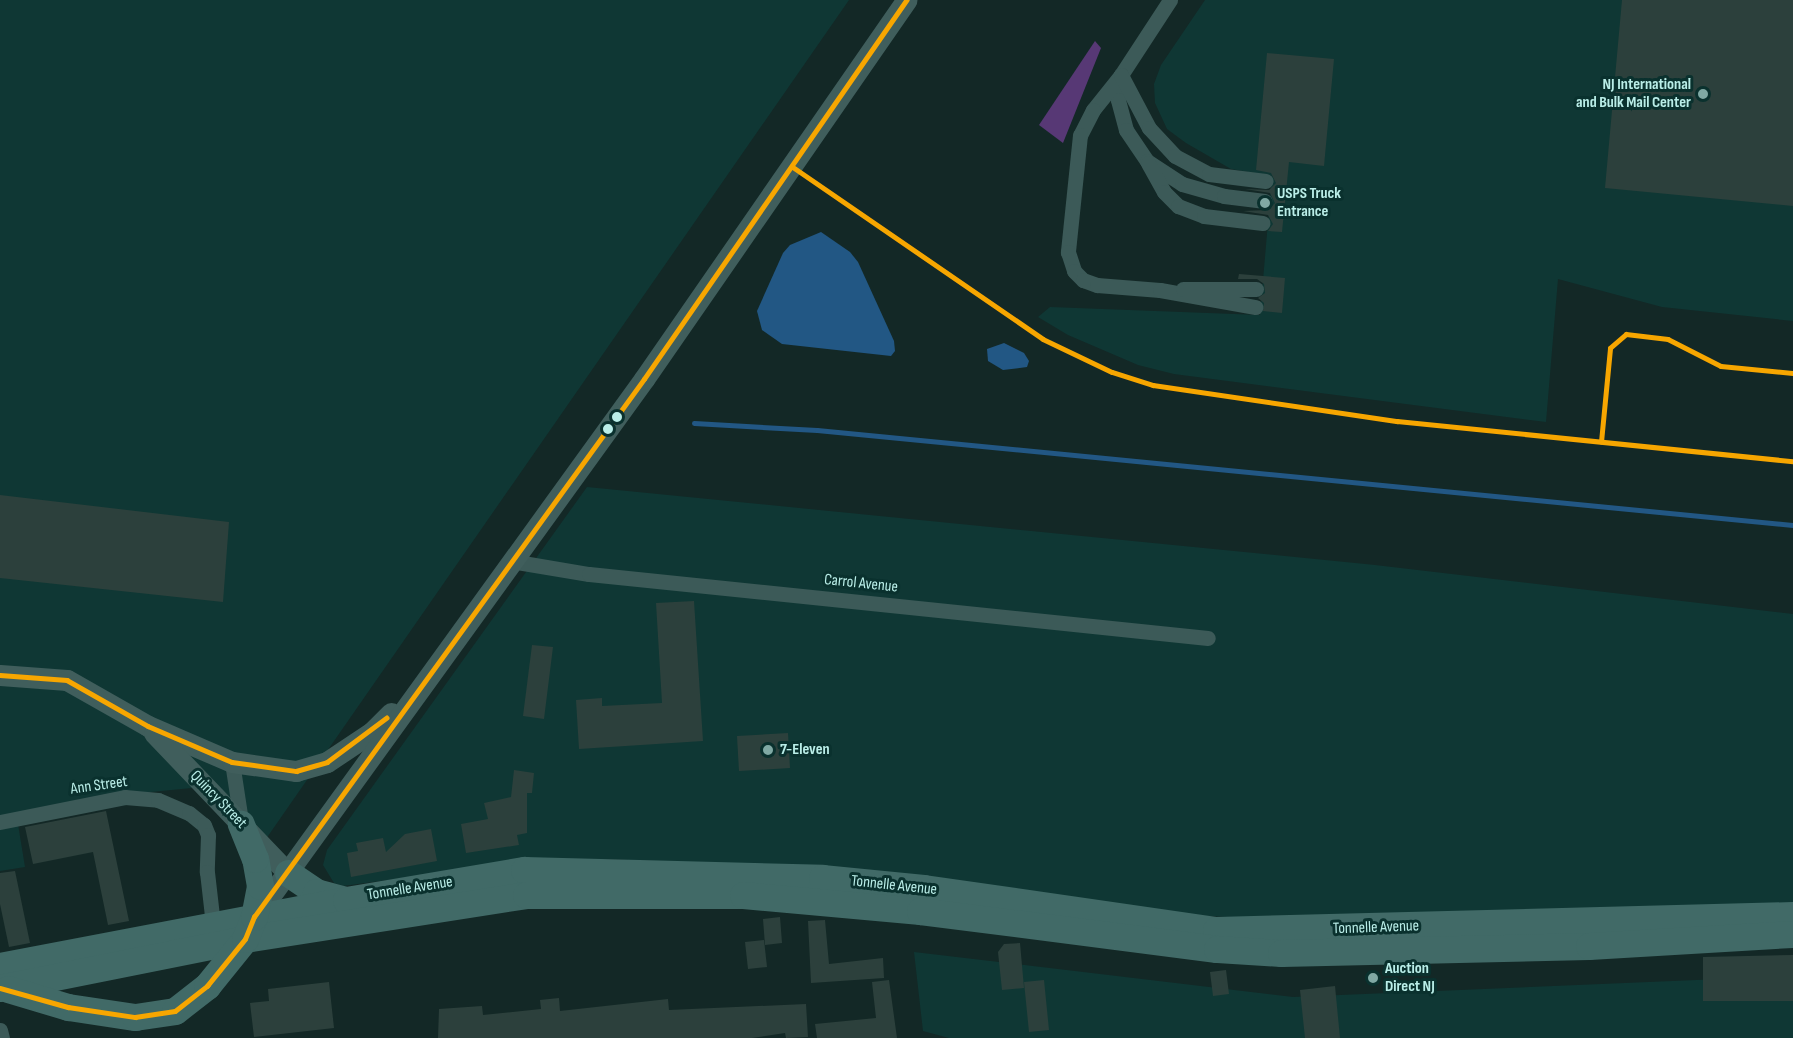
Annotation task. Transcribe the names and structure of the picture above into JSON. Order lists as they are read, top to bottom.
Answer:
{
  "streets": {
    "highway": ["Tonnelle Avenue"],
    "main road": ["Quincy Street"],
    "street": ["Carrol Avenue", "Ann Street"]
  },
  "crossings": [
    ["Ann Street", "Tonnelle Avenue"]
  ],
  "places": [
    "NJ International and Bulk Mail Center",
    "USPS Truck Entrance",
    "7-Eleven",
    "Auction Direct NJ"
  ]
}
